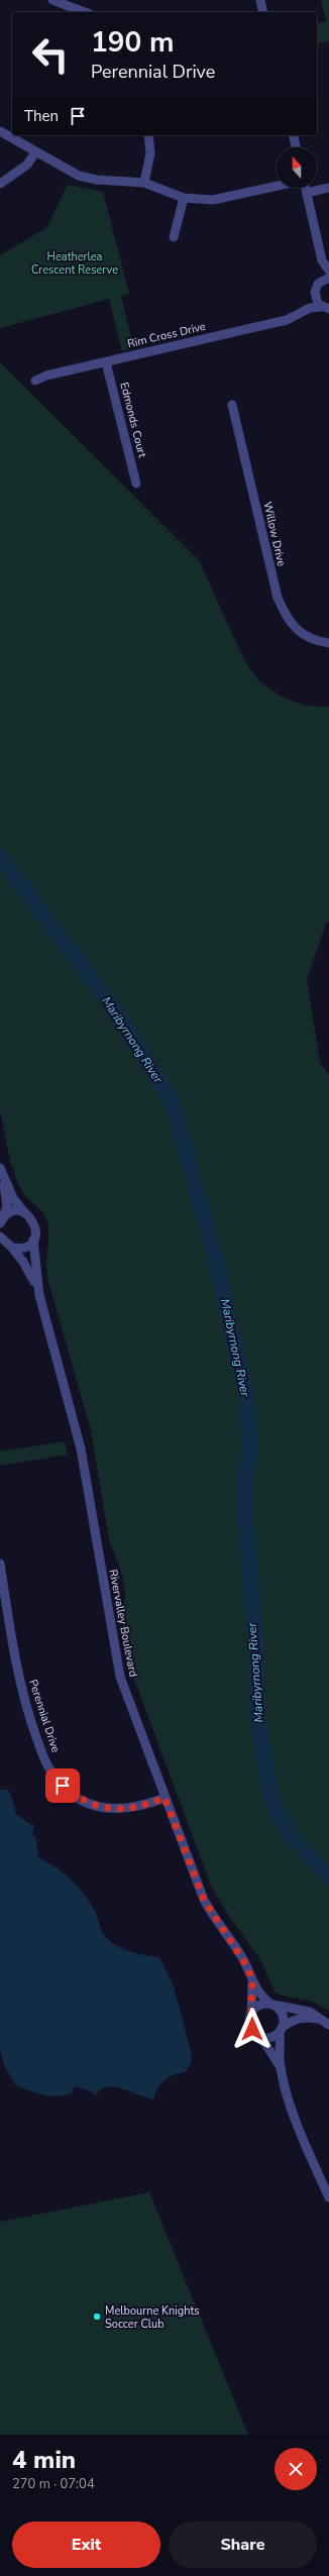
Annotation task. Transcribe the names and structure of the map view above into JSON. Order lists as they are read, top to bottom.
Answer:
{
  "streets": {
    "street": [
      "Rim Cross Drive",
      "Edmonds Court",
      "Willow Drive",
      "Rivervalley Boulevard",
      "Perennial Drive"
    ]
  },
  "crossings": [
    ["Rim Cross Drive", "Edmonds Court"],
    ["Rivervalley Boulevard", "Perennial Drive"]
  ],
  "water": ["Maribyrnong River"],
  "parks": ["Heatherlea Crescent Reserve"],
  "places": ["Melbourne Knights Soccer Club"],
  "north": "top",
  "page": {
    "turn": ["190 m", "Perennial Drive"],
    "then": "Then",
    "heading": ["4 min", "270 m · 07:04"],
    "buttons": ["Exit", "Share"]
  }
}
